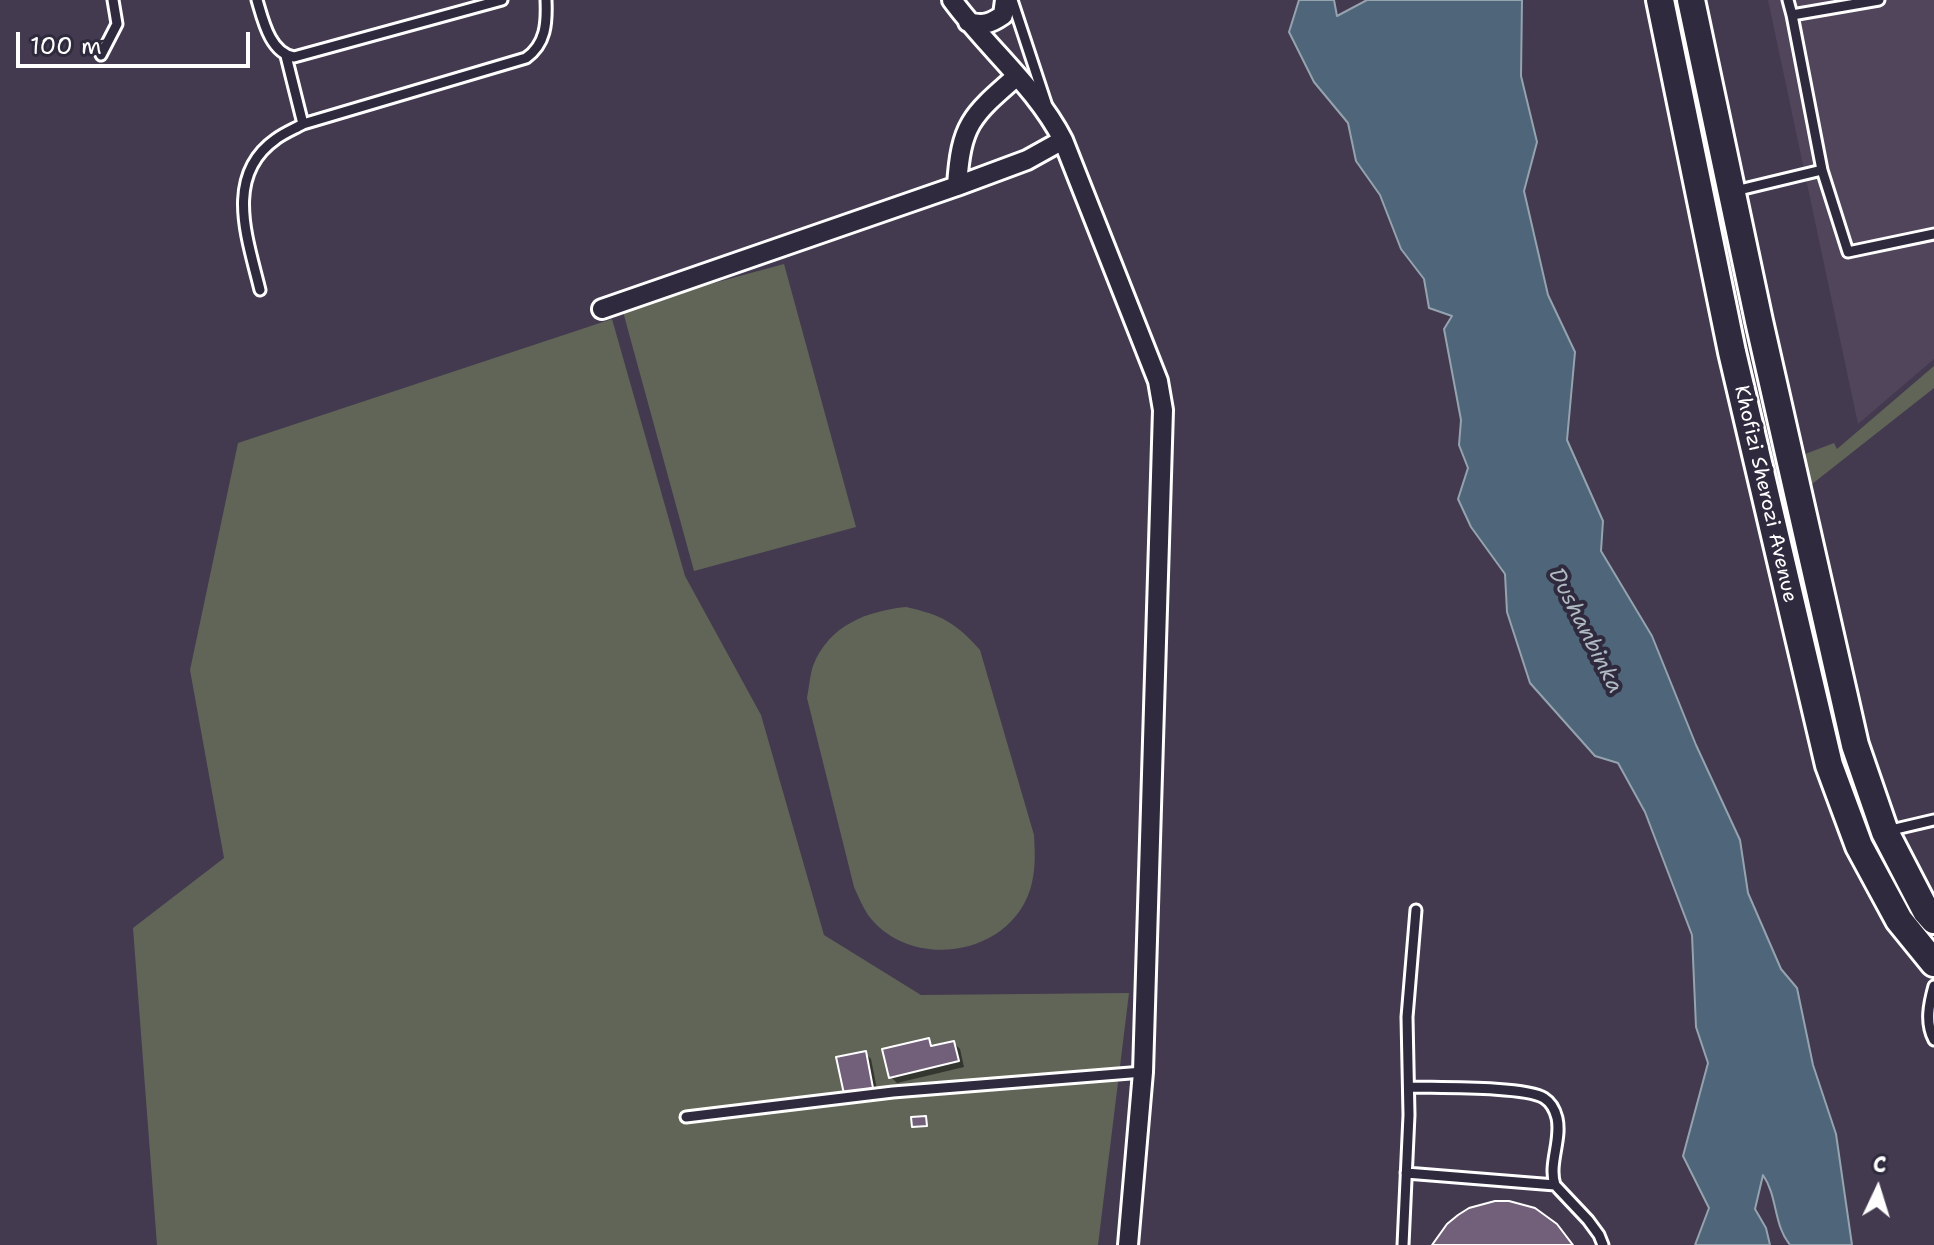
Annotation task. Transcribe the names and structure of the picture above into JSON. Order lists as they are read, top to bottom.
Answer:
{
  "streets": {
    "main road": ["Khofizi Sherozi Avenue"]
  },
  "water": ["Dushanbinka"],
  "scale_bar": "100 m",
  "north": "top"
}
